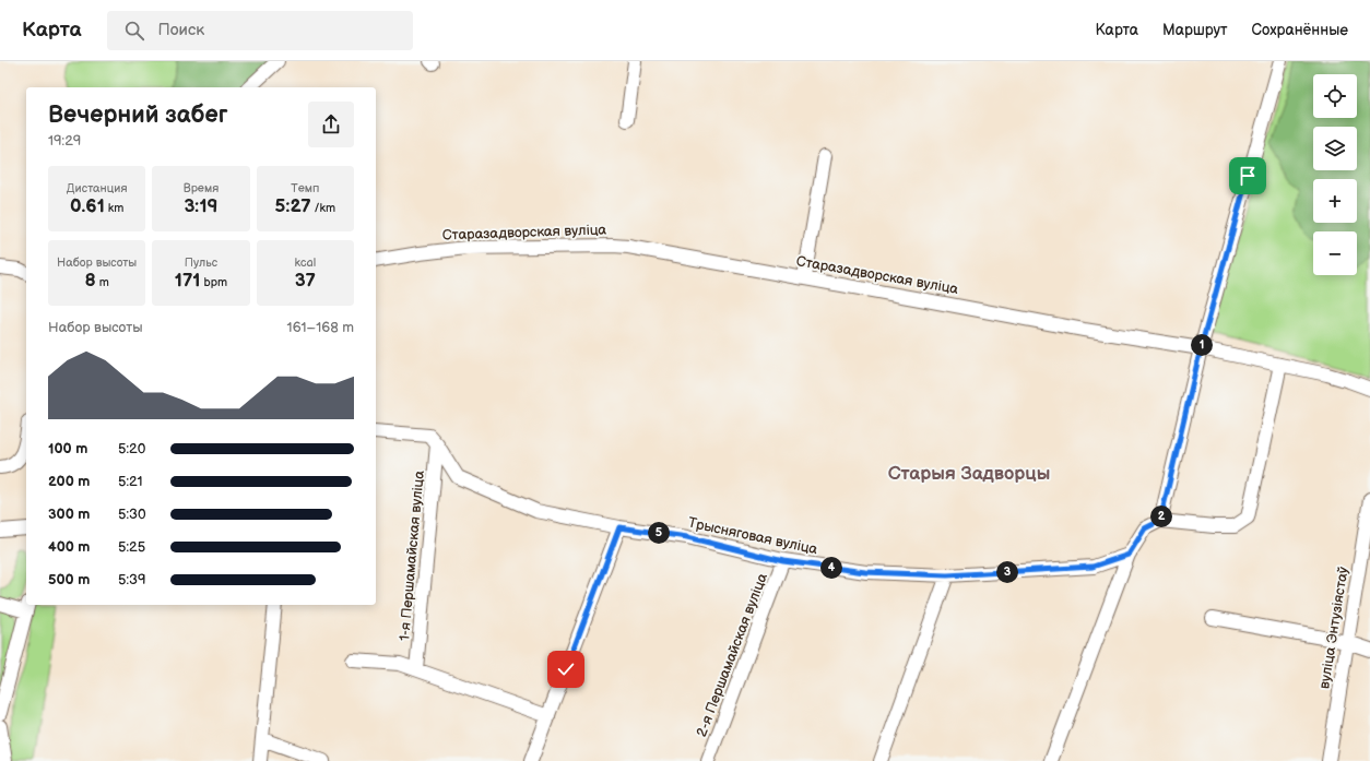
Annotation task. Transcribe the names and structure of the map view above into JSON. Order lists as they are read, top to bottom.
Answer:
{
  "streets": {
    "street": [
      "Старазадворская вуліца",
      "Трысняговая вуліца",
      "1-я Першамайская вуліца",
      "вуліца Энтузіястаў",
      "2-я Першамайская вуліца"
    ]
  },
  "crossings": [
    ["Трысняговая вуліца", "1-я Першамайская вуліца"],
    ["Трысняговая вуліца", "2-я Першамайская вуліца"]
  ],
  "districts": ["Старыя Задворцы"],
  "page": {
    "header": "Карта",
    "search": "Поиск",
    "nav": ["Карта", "Маршрут", "Сохранённые"],
    "map_buttons": ["+", "−"],
    "heading": ["Вечерний забег", "19:29"],
    "stats": [
      ["Дистанция", "0.61 km"],
      ["Время", "3:19"],
      ["Темп", "5:27 /km"],
      ["Набор высоты", "8 m"],
      ["Пульс", "171 bpm"],
      ["kcal", "37"]
    ],
    "chart": ["Набор высоты", "161–168 m"],
    "pins": [
      "1",
      "2",
      "5",
      "4",
      "3"
    ],
    "list": [
      {
        "name": "100 m",
        "note": "5:20"
      },
      {
        "name": "200 m",
        "note": "5:21"
      },
      {
        "name": "300 m",
        "note": "5:30"
      },
      {
        "name": "400 m",
        "note": "5:25"
      },
      {
        "name": "500 m",
        "note": "5:39"
      }
    ]
  }
}
